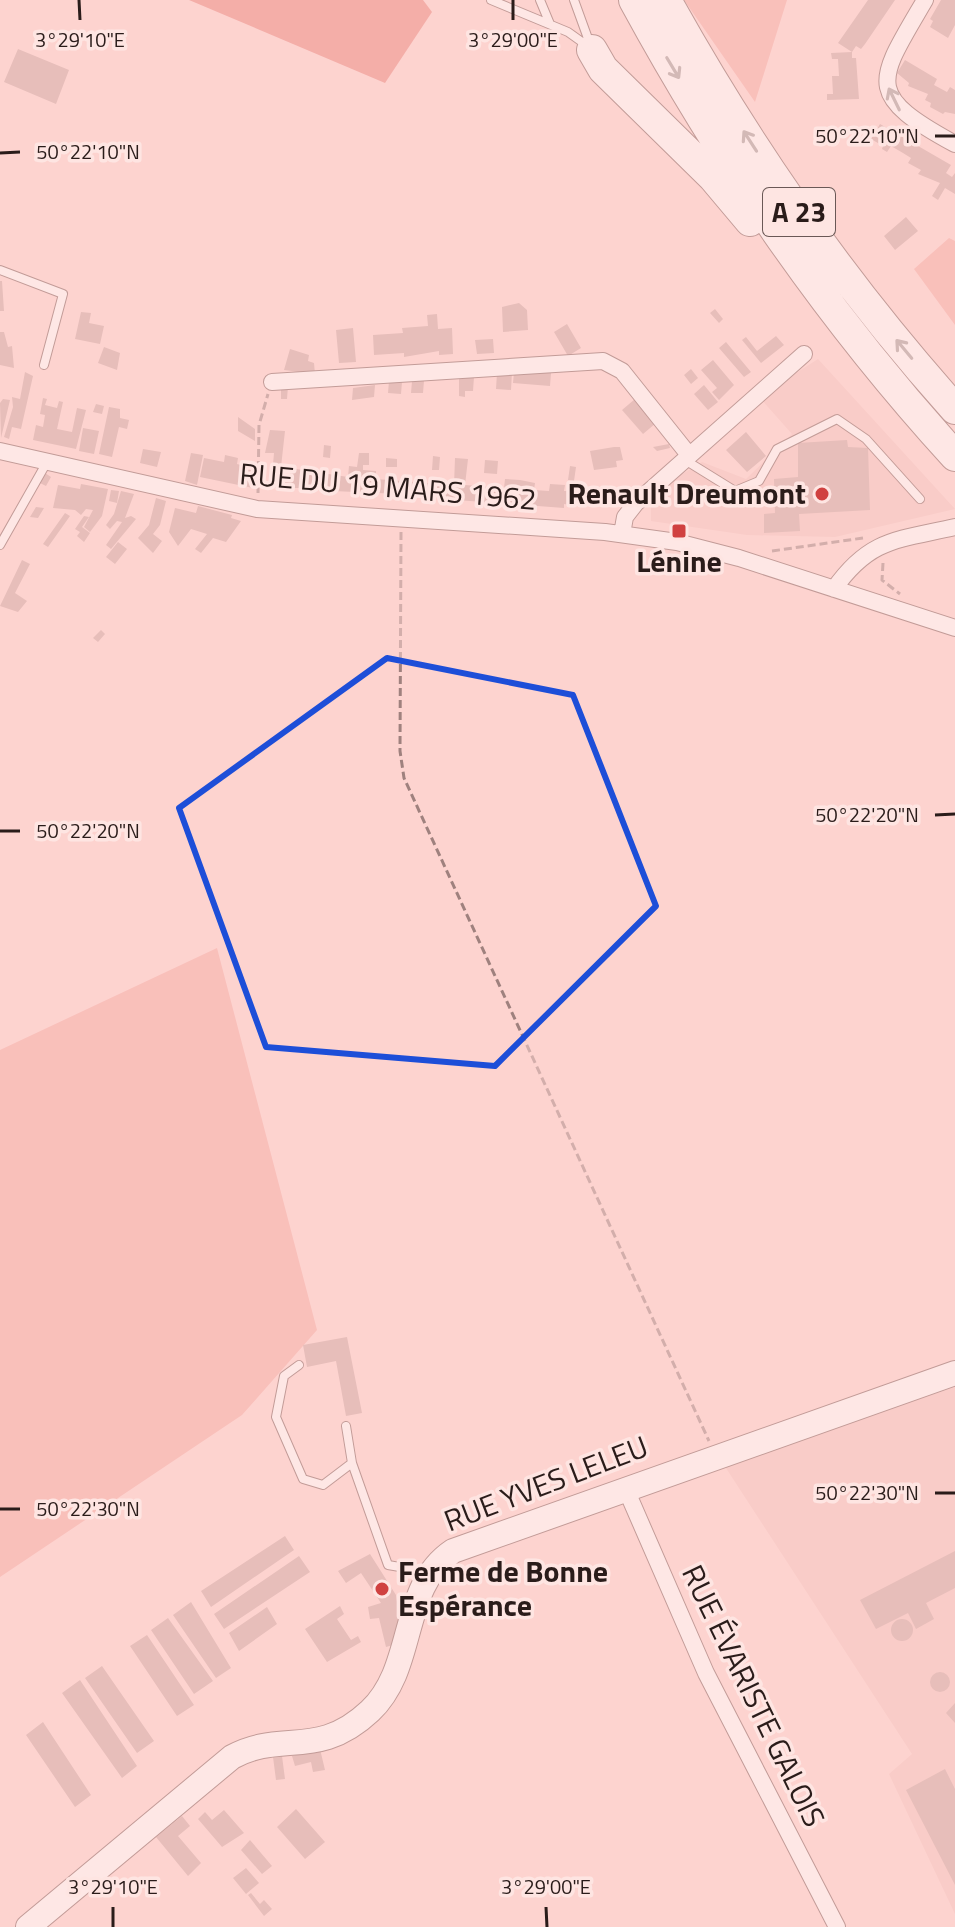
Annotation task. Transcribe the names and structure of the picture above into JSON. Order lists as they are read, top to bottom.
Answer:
{
  "streets": {
    "highway": ["A 23"],
    "street": ["RUE DU 19 MARS 1962", "RUE YVES LELEU", "RUE ÉVARISTE GALOIS"]
  },
  "crossings": [
    ["RUE YVES LELEU", "RUE ÉVARISTE GALOIS"]
  ],
  "places": {
    "other": ["Renault Dreumont", "Ferme de Bonne Espérance"],
    "transit": ["Lénine"]
  },
  "coordinates": [
    "3°29'10\"E",
    "3°29'00\"E",
    "50°22'10\"N",
    "50°22'20\"N",
    "50°22'30\"N"
  ]
}
